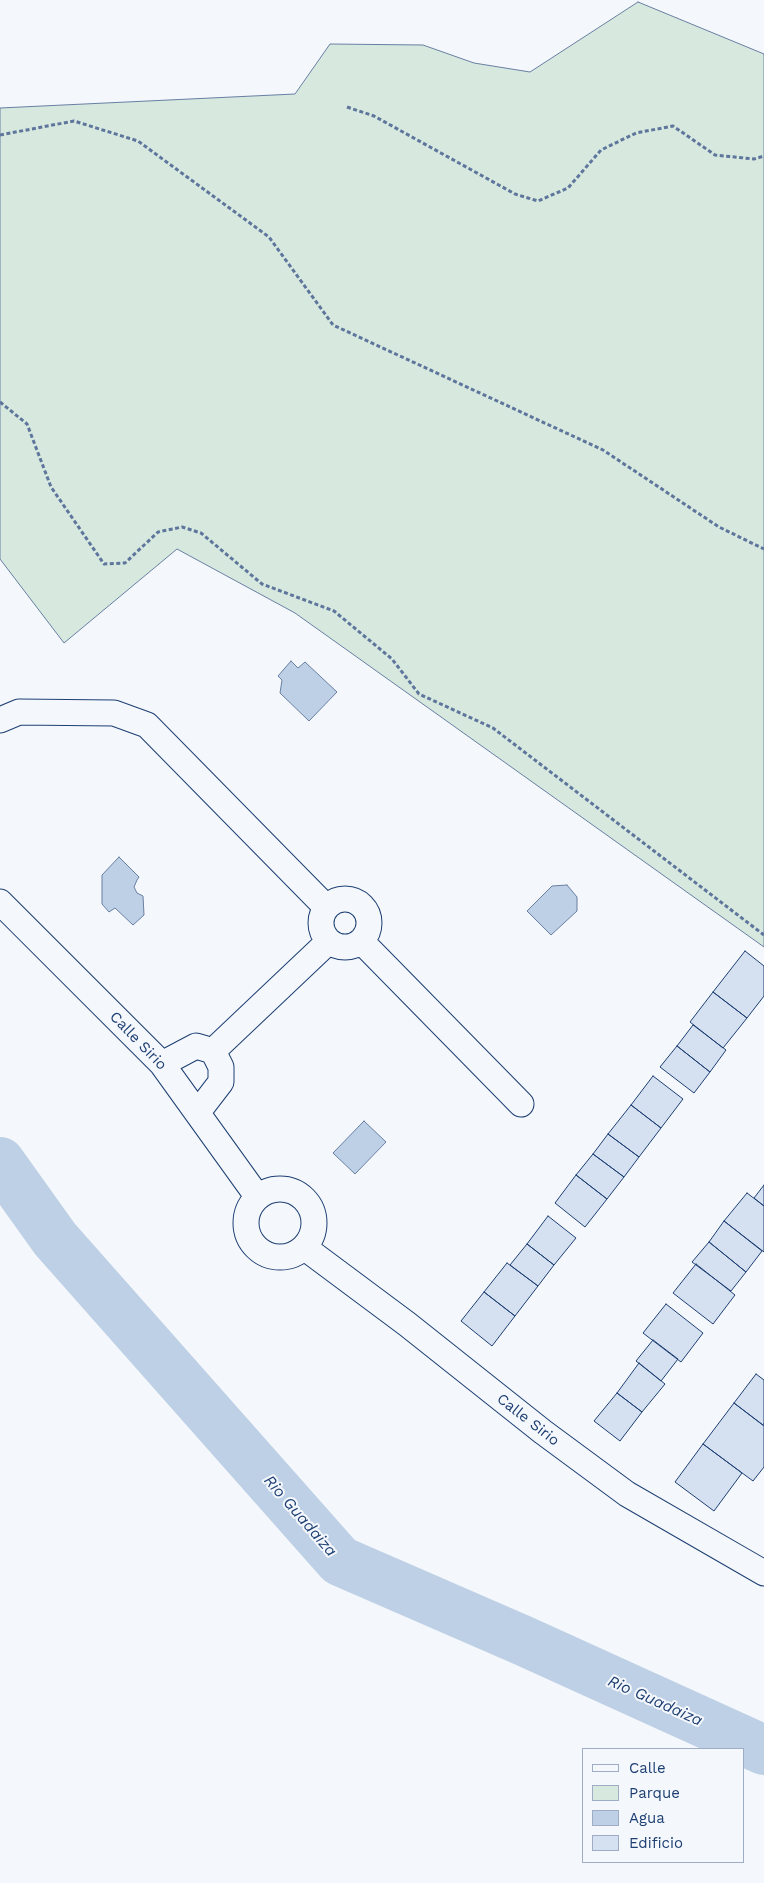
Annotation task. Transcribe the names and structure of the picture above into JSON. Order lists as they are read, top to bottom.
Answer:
{
  "streets": {
    "street": ["Calle Sirio"]
  },
  "water": ["Rio Guadaiza"],
  "legend": [
    "Calle",
    "Parque",
    "Agua",
    "Edificio"
  ]
}
